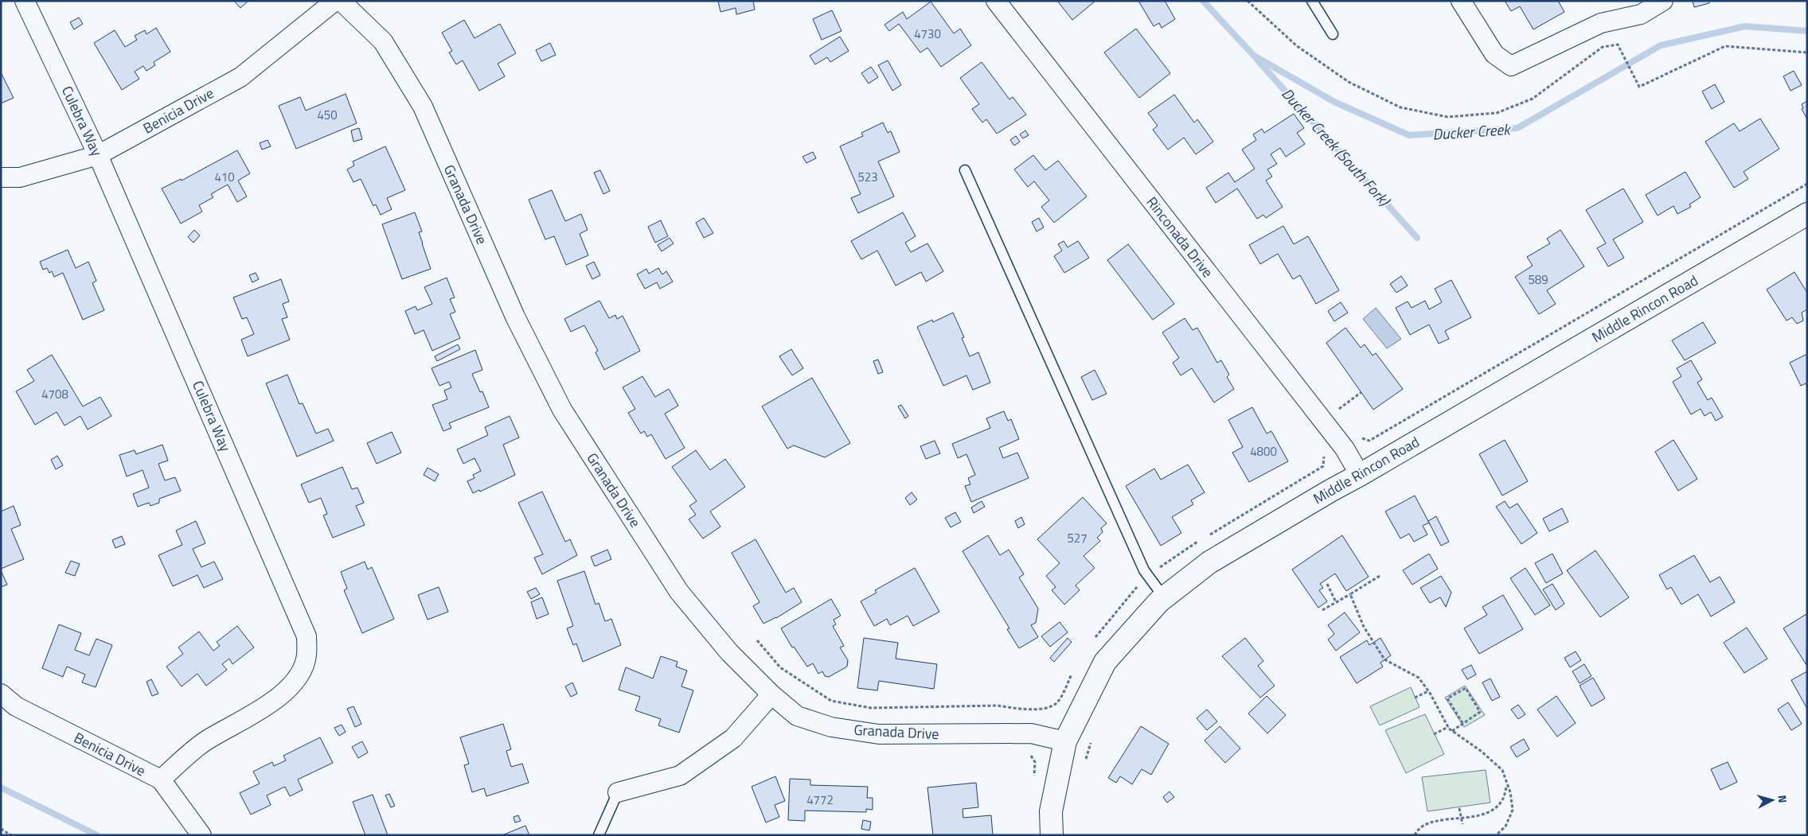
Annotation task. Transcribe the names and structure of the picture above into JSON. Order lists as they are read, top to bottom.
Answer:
{
  "streets": {
    "street": [
      "Benicia Drive",
      "Culebra Way",
      "Granada Drive",
      "Rinconada Drive",
      "Middle Rincon Road"
    ]
  },
  "crossings": [
    ["Benicia Drive", "Culebra Way"],
    ["Granada Drive", "Middle Rincon Road"],
    ["Rinconada Drive", "Middle Rincon Road"]
  ],
  "water": ["Ducker Creek", "Ducker Creek (South Fork)"],
  "house_numbers": [
    "4730",
    "450",
    "410",
    "523",
    "589",
    "4708",
    "4800",
    "527",
    "4772"
  ],
  "north": "right"
}
